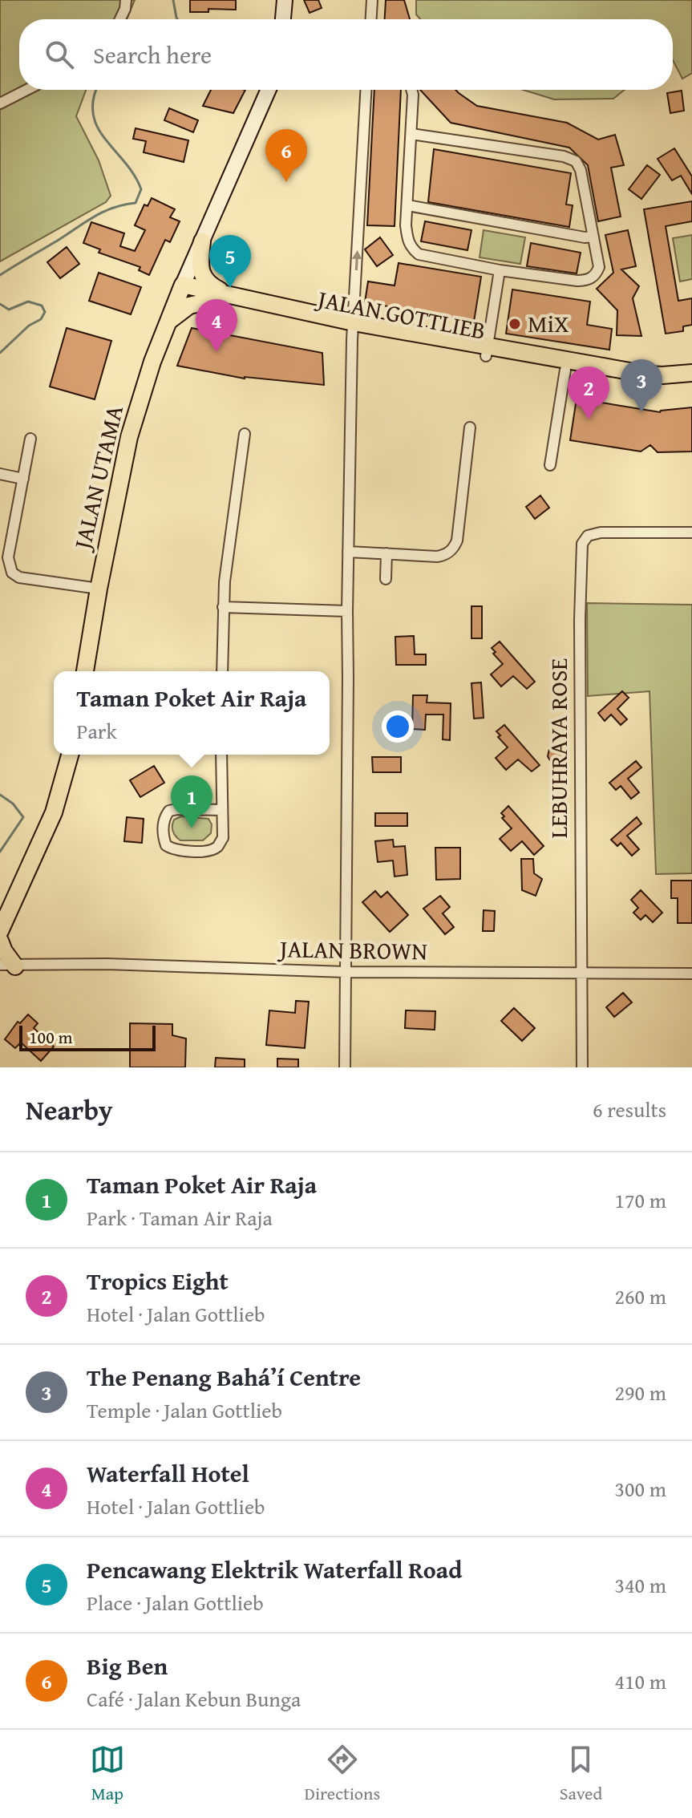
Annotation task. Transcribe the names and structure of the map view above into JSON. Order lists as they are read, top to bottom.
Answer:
{
  "streets": {
    "main road": ["JALAN GOTTLIEB", "JALAN UTAMA"],
    "street": ["LEBUHRAYA ROSE", "JALAN BROWN"]
  },
  "crossings": [
    ["JALAN GOTTLIEB", "JALAN UTAMA"],
    ["LEBUHRAYA ROSE", "JALAN BROWN"]
  ],
  "places": ["MiX"],
  "scale_bar": "100 m",
  "page": {
    "search": "Search here",
    "pins": [
      "6",
      "5",
      "4",
      "3",
      "2",
      "1"
    ],
    "popup": ["Taman Poket Air Raja", "Park"],
    "scale": "100 m",
    "heading": ["Nearby", "6 results"],
    "list": [
      {
        "mark": "1",
        "name": "Taman Poket Air Raja",
        "note": "Park · Taman Air Raja",
        "value": "170 m"
      },
      {
        "mark": "2",
        "name": "Tropics Eight",
        "note": "Hotel · Jalan Gottlieb",
        "value": "260 m"
      },
      {
        "mark": "3",
        "name": "The Penang Bahá’í Centre",
        "note": "Temple · Jalan Gottlieb",
        "value": "290 m"
      },
      {
        "mark": "4",
        "name": "Waterfall Hotel",
        "note": "Hotel · Jalan Gottlieb",
        "value": "300 m"
      },
      {
        "mark": "5",
        "name": "Pencawang Elektrik Waterfall Road",
        "note": "Place · Jalan Gottlieb",
        "value": "340 m"
      },
      {
        "mark": "6",
        "name": "Big Ben",
        "note": "Café · Jalan Kebun Bunga",
        "value": "410 m"
      }
    ],
    "nav": ["Map", "Directions", "Saved"]
  }
}
